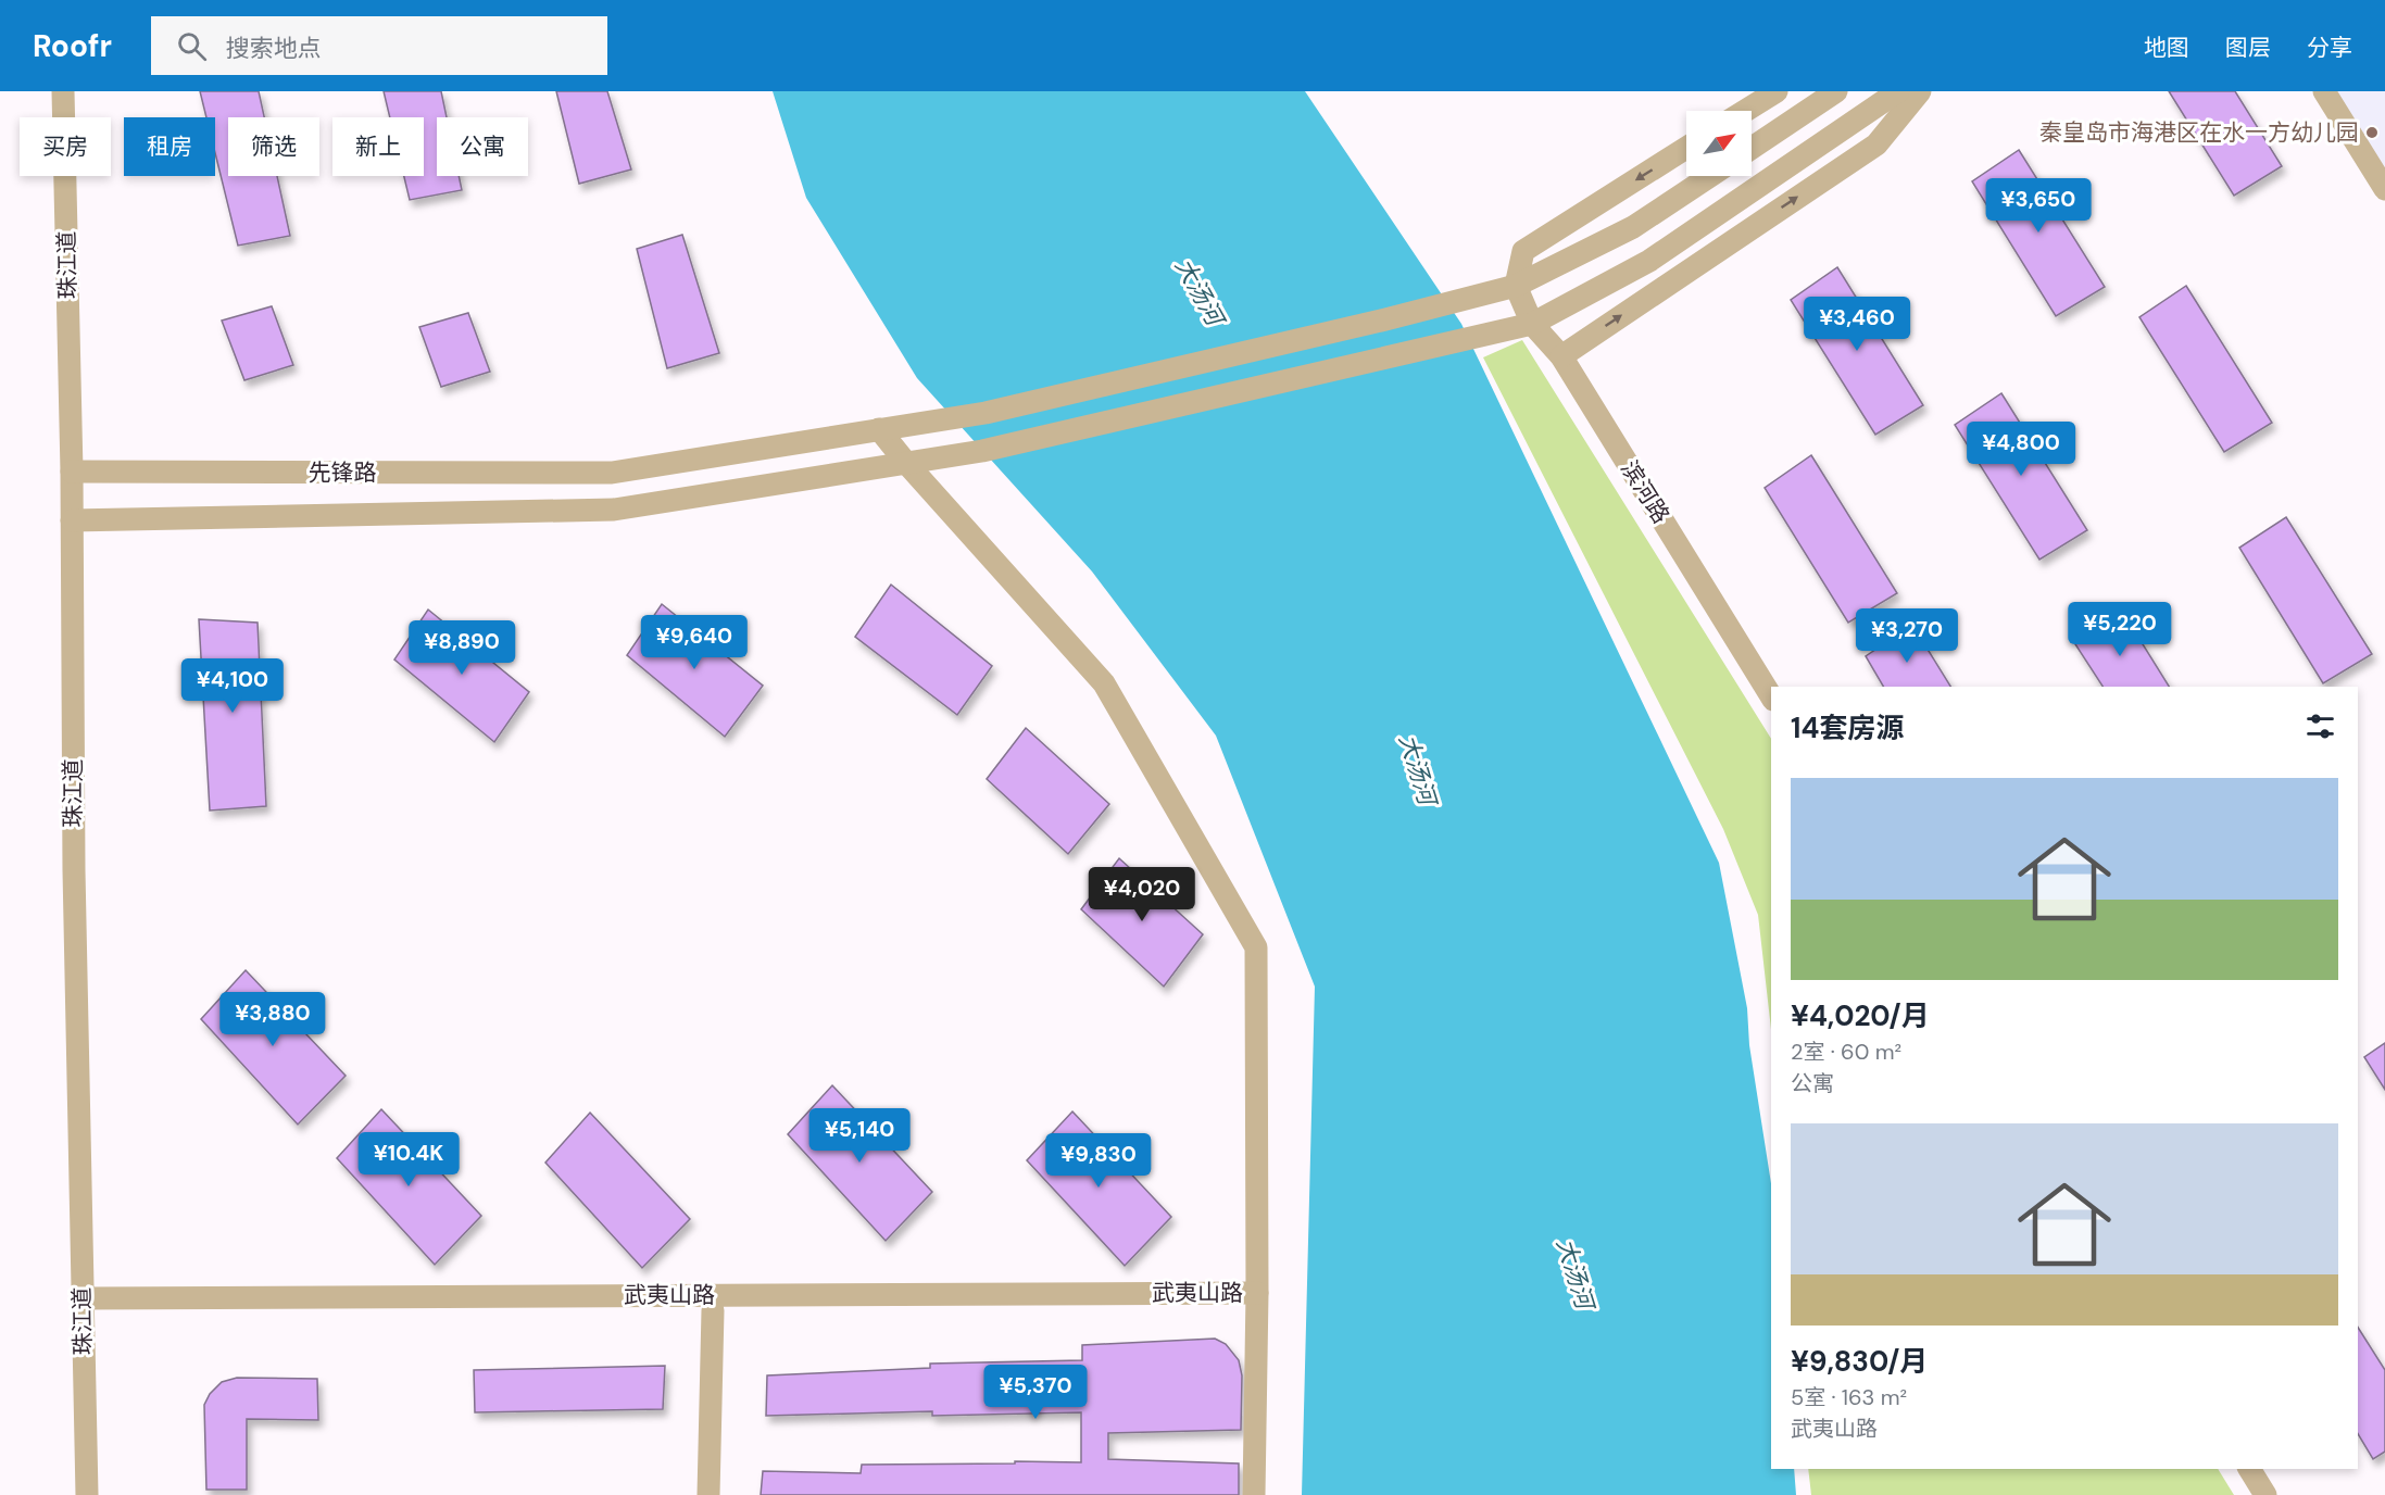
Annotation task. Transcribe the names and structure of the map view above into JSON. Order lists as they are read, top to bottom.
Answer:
{
  "streets": {
    "street": [
      "珠江道",
      "先锋路",
      "滨河路",
      "武夷山路"
    ]
  },
  "crossings": [
    ["珠江道", "先锋路"],
    ["珠江道", "武夷山路"],
    ["先锋路", "滨河路"]
  ],
  "water": ["大汤河"],
  "places": ["秦皇岛市海港区在水一方幼儿园"],
  "north": "top right",
  "page": {
    "header": "Roofr",
    "search": "搜索地点",
    "nav": ["地图", "图层", "分享"],
    "chip": [
      "买房",
      "租房",
      "筛选",
      "新上",
      "公寓"
    ],
    "price": [
      "¥3,650",
      "¥3,460",
      "¥4,800",
      "¥5,220",
      "¥3,270",
      "¥9,640",
      "¥8,890",
      "¥4,100",
      "¥4,020",
      "¥3,880",
      "¥5,140",
      "¥10.4K",
      "¥9,830",
      "¥5,370"
    ],
    "heading": "14套房源",
    "list": [
      {
        "name": "¥4,020/月",
        "note": "2室 · 60 m² · 公寓"
      },
      {
        "name": "¥9,830/月",
        "note": "5室 · 163 m² · 武夷山路"
      }
    ]
  }
}
